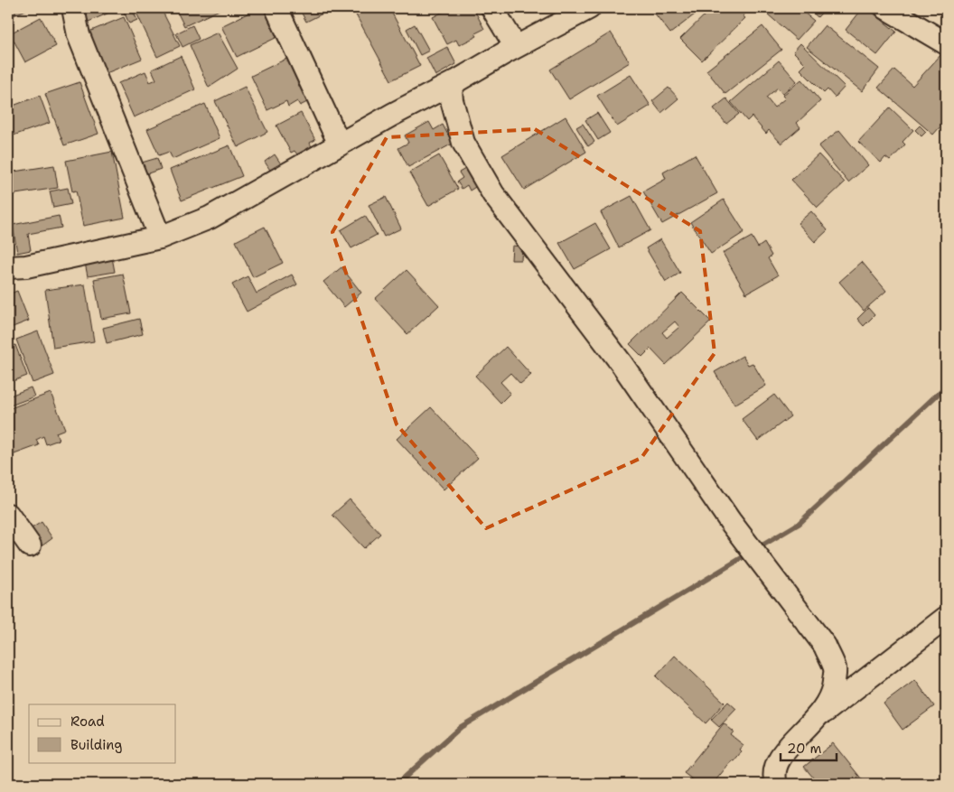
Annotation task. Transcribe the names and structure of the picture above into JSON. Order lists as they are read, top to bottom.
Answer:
{
  "legend": ["Road", "Building"],
  "scale_bar": "20 m"
}
